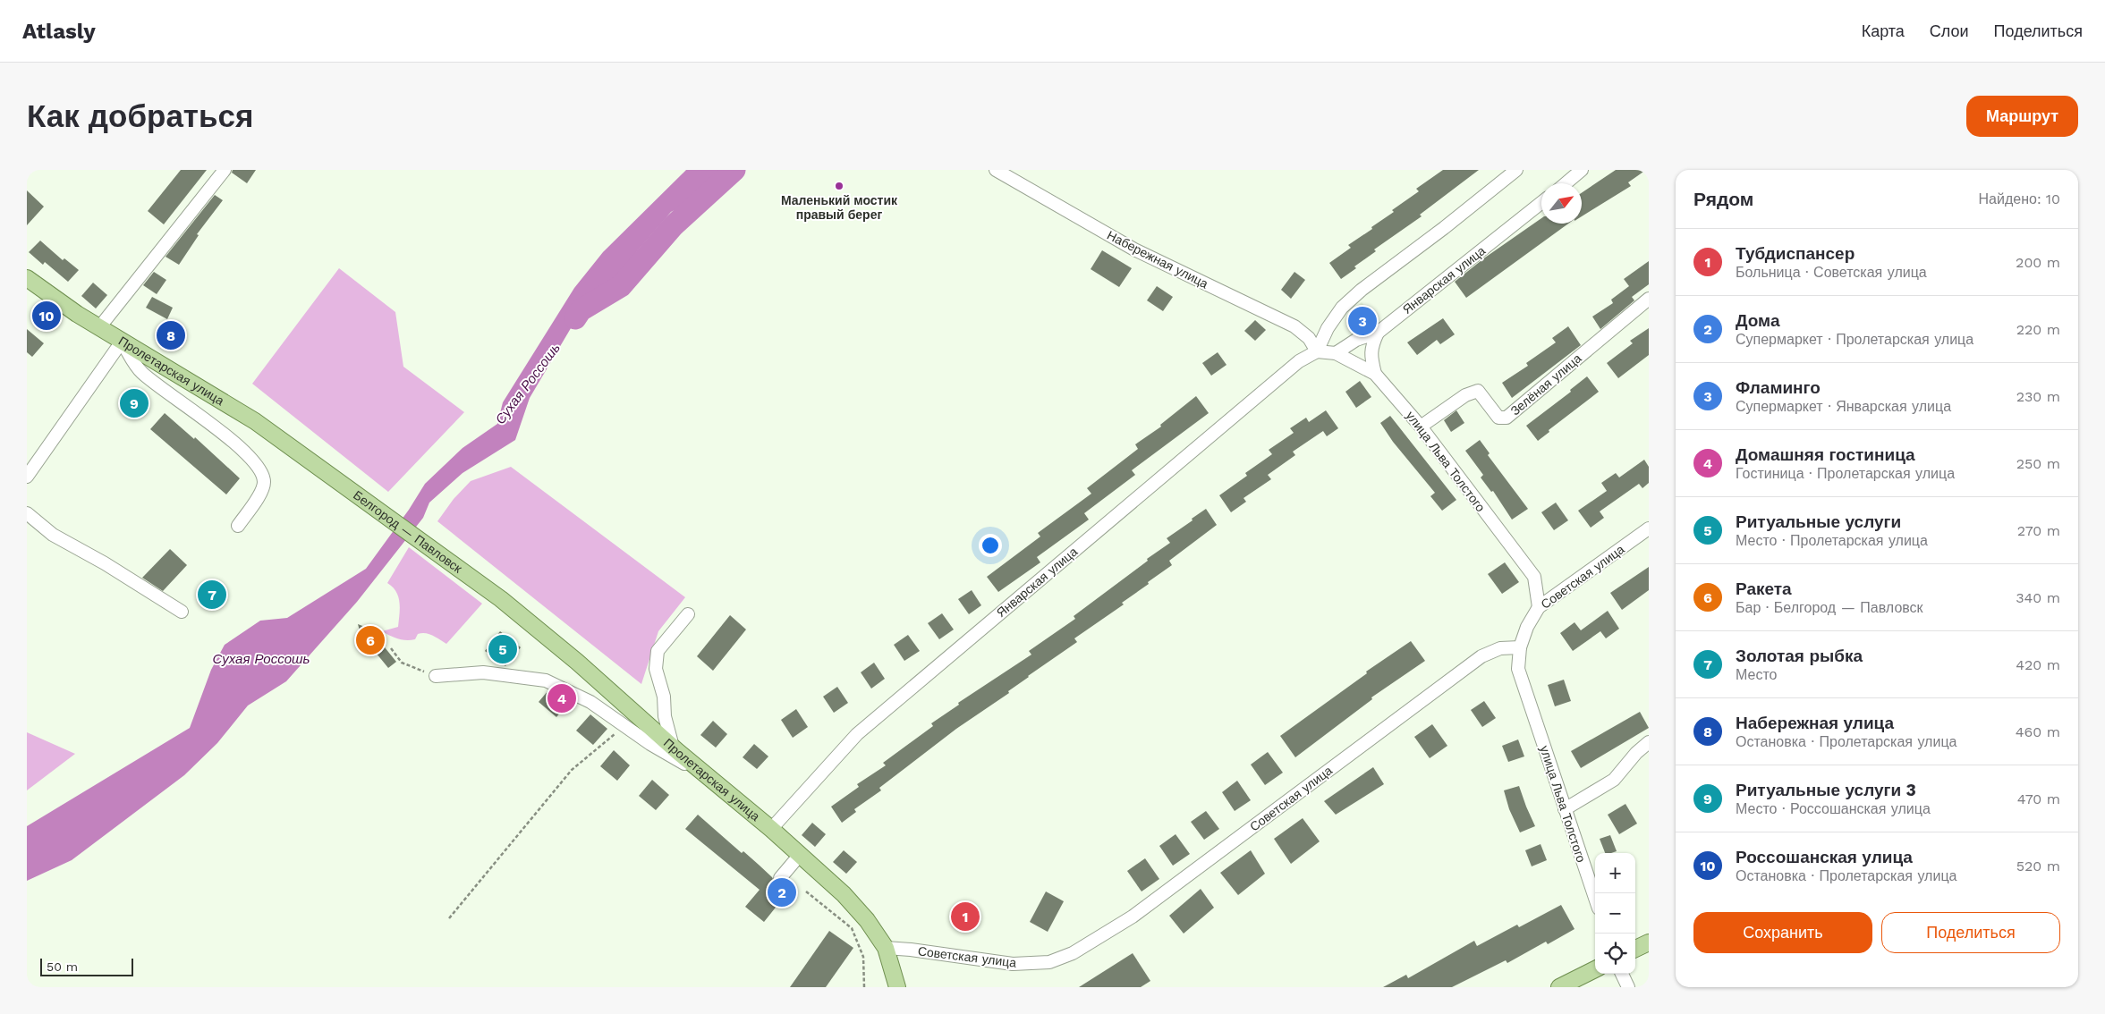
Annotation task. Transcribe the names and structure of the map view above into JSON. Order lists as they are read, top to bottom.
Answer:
{
  "streets": {
    "main road": ["Пролетарская улица", "Белгород — Павловск"],
    "street": [
      "Набережная улица",
      "Январская улица",
      "Зелёная улица",
      "улица Льва Толстого",
      "Советская улица"
    ]
  },
  "crossings": [
    ["Набережная улица", "Январская улица"],
    ["Набережная улица", "улица Льва Толстого"],
    ["Январская улица", "Пролетарская улица"],
    ["Январская улица", "улица Льва Толстого"],
    ["Пролетарская улица", "Белгород — Павловск"],
    ["Пролетарская улица", "Советская улица"],
    ["Зелёная улица", "улица Льва Толстого"],
    ["улица Льва Толстого", "Советская улица"]
  ],
  "water": ["Сухая Россошь"],
  "places": ["Маленький мостик правый берег"],
  "scale_bar": "50 m",
  "north": "top right",
  "page": {
    "header": "Atlasly",
    "nav": ["Карта", "Слои", "Поделиться"],
    "buttons": [
      "Маршрут",
      ["Сохранить", "Поделиться"]
    ],
    "title": "Как добраться",
    "heading": ["Рядом", "Найдено: 10"],
    "list": [
      {
        "mark": "1",
        "name": "Тубдиспансер",
        "note": "Больница · Советская улица",
        "value": "200 m"
      },
      {
        "mark": "2",
        "name": "Дома",
        "note": "Супермаркет · Пролетарская улица",
        "value": "220 m"
      },
      {
        "mark": "3",
        "name": "Фламинго",
        "note": "Супермаркет · Январская улица",
        "value": "230 m"
      },
      {
        "mark": "4",
        "name": "Домашняя гостиница",
        "note": "Гостиница · Пролетарская улица",
        "value": "250 m"
      },
      {
        "mark": "5",
        "name": "Ритуальные услуги",
        "note": "Место · Пролетарская улица",
        "value": "270 m"
      },
      {
        "mark": "6",
        "name": "Ракета",
        "note": "Бар · Белгород — Павловск",
        "value": "340 m"
      },
      {
        "mark": "7",
        "name": "Золотая рыбка",
        "note": "Место",
        "value": "420 m"
      },
      {
        "mark": "8",
        "name": "Набережная улица",
        "note": "Остановка · Пролетарская улица",
        "value": "460 m"
      },
      {
        "mark": "9",
        "name": "Ритуальные услуги 3",
        "note": "Место · Россошанская улица",
        "value": "470 m"
      },
      {
        "mark": "10",
        "name": "Россошанская улица",
        "note": "Остановка · Пролетарская улица",
        "value": "520 m"
      }
    ],
    "pins": [
      "10",
      "3",
      "8",
      "9",
      "7",
      "6",
      "5",
      "4",
      "2",
      "1"
    ],
    "map_buttons": ["+", "−"],
    "scale": "50 m"
  }
}
